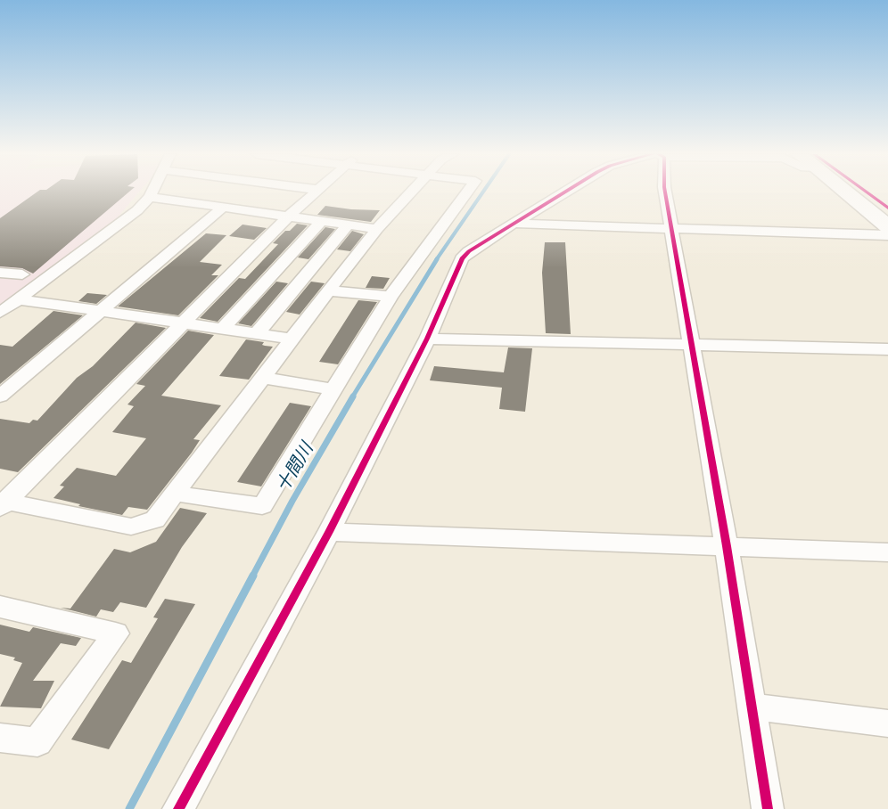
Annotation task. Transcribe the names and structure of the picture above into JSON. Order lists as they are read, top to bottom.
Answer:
{
  "water": ["十間川"]
}
